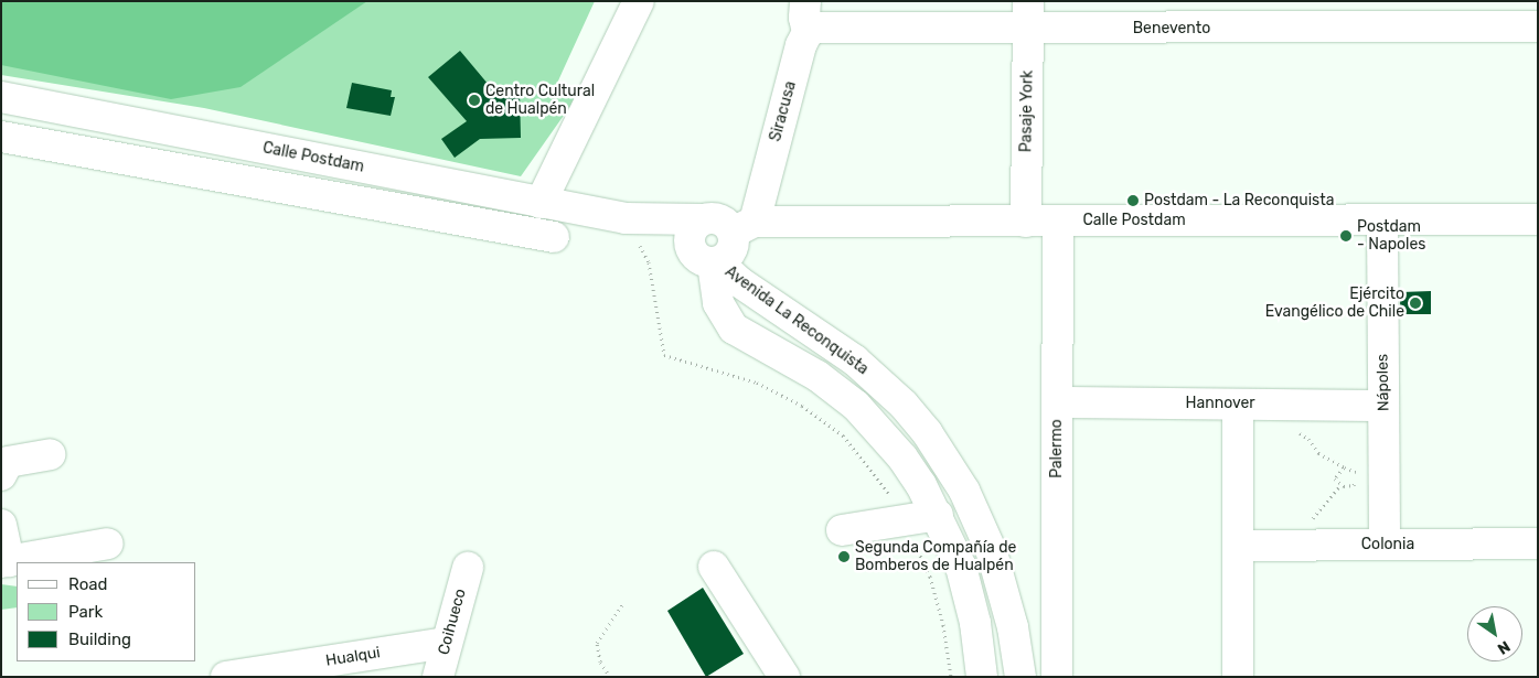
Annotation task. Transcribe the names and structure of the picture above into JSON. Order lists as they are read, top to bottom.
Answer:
{
  "streets": {
    "street": [
      "Benevento",
      "Siracusa",
      "Pasaje York",
      "Calle Postdam",
      "Avenida La Reconquista",
      "Nápoles",
      "Hannover",
      "Palermo",
      "Colonia",
      "Coihueco",
      "Hualqui"
    ]
  },
  "crossings": [
    ["Benevento", "Siracusa"],
    ["Benevento", "Pasaje York"],
    ["Siracusa", "Calle Postdam"],
    ["Siracusa", "Avenida La Reconquista"],
    ["Pasaje York", "Calle Postdam"],
    ["Calle Postdam", "Avenida La Reconquista"],
    ["Calle Postdam", "Nápoles"],
    ["Calle Postdam", "Palermo"],
    ["Nápoles", "Hannover"],
    ["Nápoles", "Colonia"],
    ["Hannover", "Palermo"],
    ["Coihueco", "Hualqui"]
  ],
  "places": [
    "Centro Cultural de Hualpén",
    "Postdam - La Reconquista",
    "Postdam - Napoles",
    "Ejército Evangélico de Chile",
    "Segunda Compañía de Bomberos de Hualpén"
  ],
  "legend": ["Road", "Park", "Building"],
  "north": "bottom right"
}
